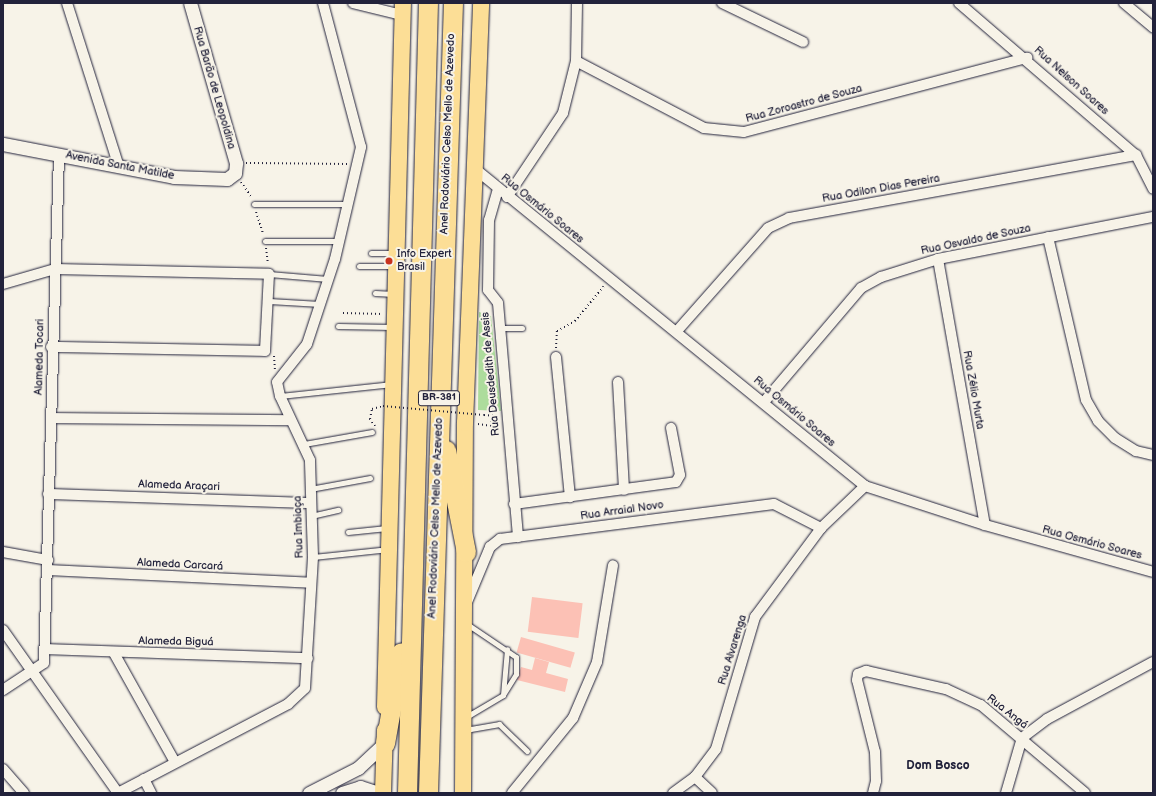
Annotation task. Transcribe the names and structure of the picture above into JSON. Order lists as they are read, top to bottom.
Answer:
{
  "streets": {
    "highway": ["Anel Rodoviário Celso Mello de Azevedo", "BR-381"],
    "street": [
      "Rua Nelson Soares",
      "Rua Barão de Leopoldina",
      "Rua Zoroastro de Souza",
      "Avenida Santa Matilde",
      "Rua Odilon Dias Pereira",
      "Rua Osmário Soares",
      "Rua Osvaldo de Souza",
      "Alameda Tocari",
      "Rua Deusdedith de Assis",
      "Rua Zélio Murta",
      "Alameda Araçari",
      "Rua Arraial Novo",
      "Rua Imbiaça",
      "Alameda Carcará",
      "Alameda Biguá",
      "Rua Alvarenga",
      "Rua Angá"
    ]
  },
  "crossings": [
    ["Rua Nelson Soares", "Rua Zoroastro de Souza"],
    ["Rua Nelson Soares", "Rua Odilon Dias Pereira"],
    ["Rua Barão de Leopoldina", "Avenida Santa Matilde"],
    ["Avenida Santa Matilde", "Alameda Tocari"],
    ["Rua Odilon Dias Pereira", "Rua Osmário Soares"],
    ["Rua Osmário Soares", "Rua Osvaldo de Souza"],
    ["Rua Osmário Soares", "Rua Deusdedith de Assis"],
    ["Rua Osmário Soares", "Rua Zélio Murta"],
    ["Rua Osmário Soares", "Rua Alvarenga"],
    ["Rua Osvaldo de Souza", "Rua Zélio Murta"],
    ["Alameda Tocari", "Alameda Araçari"],
    ["Alameda Tocari", "Alameda Carcará"],
    ["Alameda Tocari", "Alameda Biguá"],
    ["Rua Deusdedith de Assis", "Rua Arraial Novo"],
    ["Alameda Araçari", "Rua Imbiaça"],
    ["Rua Arraial Novo", "Rua Alvarenga"],
    ["Rua Imbiaça", "Alameda Carcará"],
    ["Rua Imbiaça", "Alameda Biguá"]
  ],
  "districts": ["Dom Bosco"],
  "places": ["Info Expert Brasil"]
}
